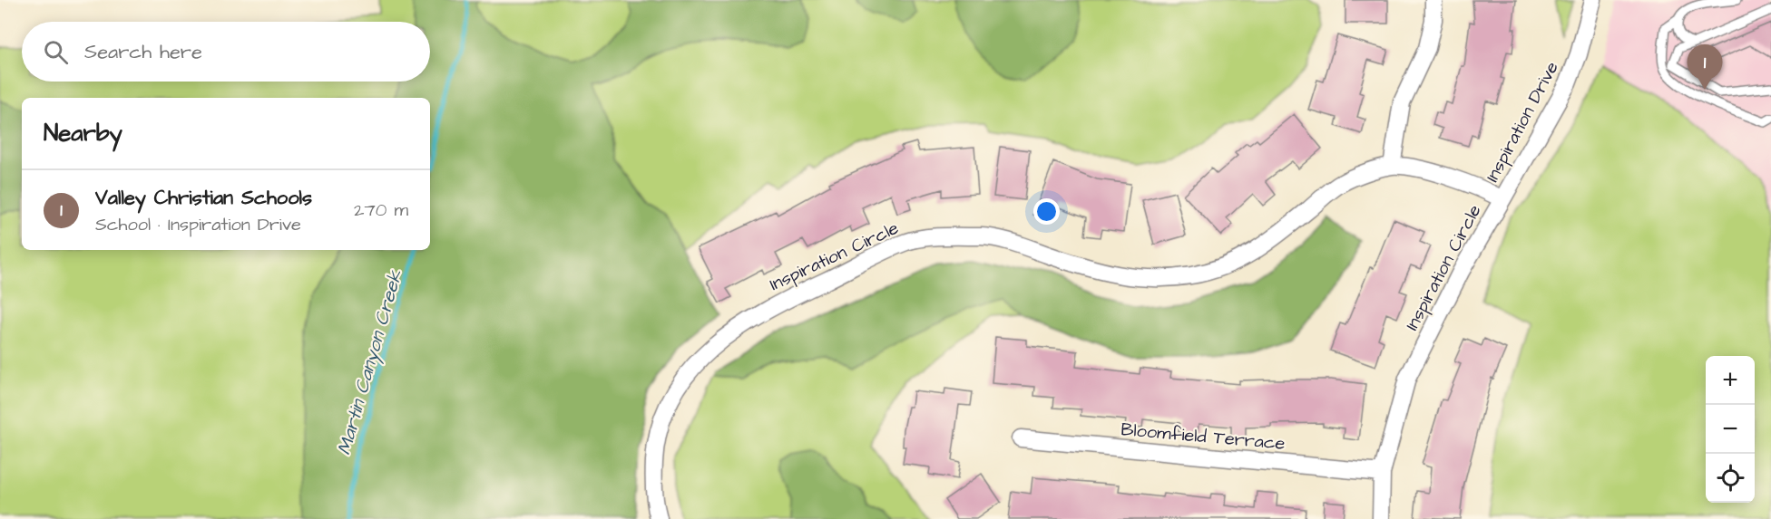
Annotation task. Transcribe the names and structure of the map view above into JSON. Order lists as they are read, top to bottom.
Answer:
{
  "streets": {
    "street": ["Inspiration Drive", "Inspiration Circle", "Bloomfield Terrace"]
  },
  "crossings": [
    ["Inspiration Drive", "Inspiration Circle"],
    ["Inspiration Circle", "Bloomfield Terrace"]
  ],
  "water": ["Martin Canyon Creek"],
  "page": {
    "search": "Search here",
    "pins": "1",
    "heading": "Nearby",
    "list": [
      {
        "mark": "1",
        "name": "Valley Christian Schools",
        "note": "School · Inspiration Drive",
        "value": "270 m"
      }
    ],
    "map_buttons": ["+", "−"]
  }
}
